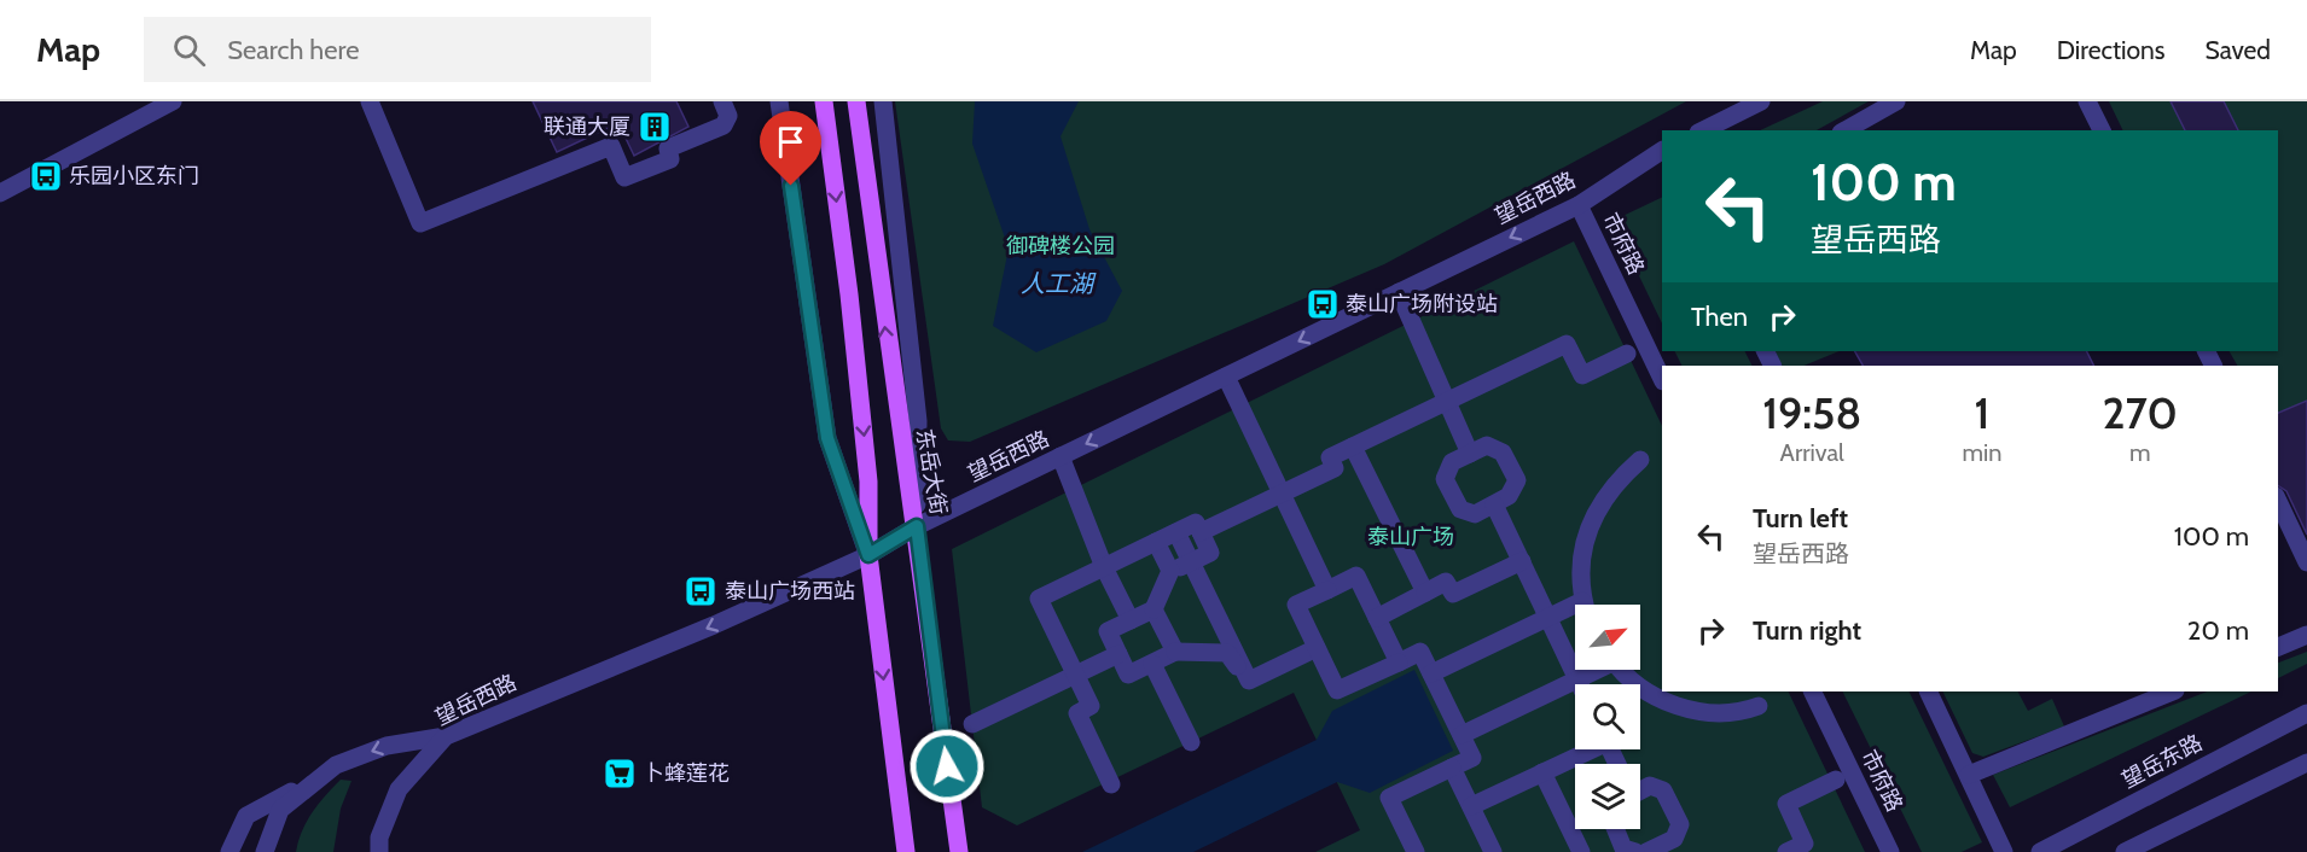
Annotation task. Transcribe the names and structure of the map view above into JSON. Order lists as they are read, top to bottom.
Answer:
{
  "streets": {
    "main road": ["东岳大街"],
    "street": ["望岳西路", "市府路", "望岳东路"]
  },
  "crossings": [
    ["望岳西路", "市府路"],
    ["望岳西路", "东岳大街"]
  ],
  "one_way": ["望岳西路"],
  "water": ["人工湖"],
  "parks": ["御碑楼公园", "泰山广场"],
  "places": {
    "building": ["联通大厦"],
    "bus stop": ["乐园小区东门", "泰山广场附设站", "泰山广场西站"],
    "supermarket": ["卜蜂莲花"]
  },
  "north": "top right",
  "page": {
    "header": "Map",
    "search": "Search here",
    "nav": ["Map", "Directions", "Saved"],
    "turn": ["100 m", "望岳西路"],
    "then": "Then",
    "eta": [
      "19:58",
      "Arrival",
      "1",
      "min",
      "270",
      "m"
    ],
    "list": [
      {
        "name": "Turn left",
        "note": "望岳西路",
        "value": "100 m"
      },
      {
        "name": "Turn right",
        "value": "20 m"
      }
    ]
  }
}
